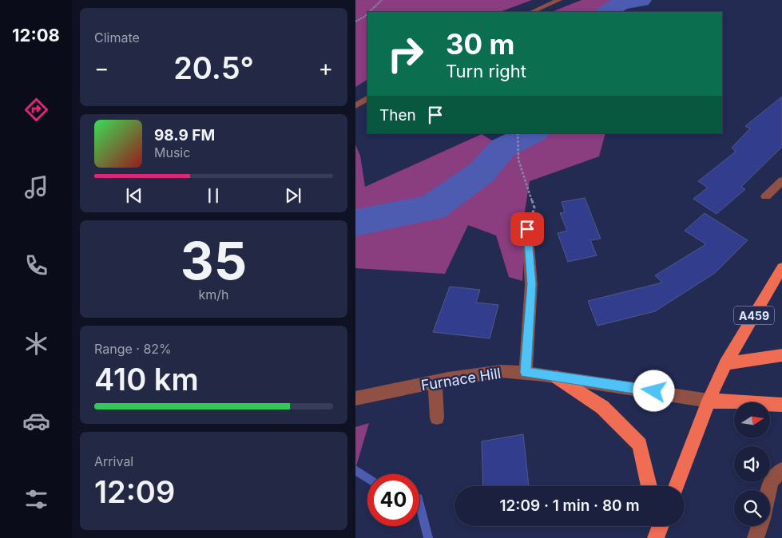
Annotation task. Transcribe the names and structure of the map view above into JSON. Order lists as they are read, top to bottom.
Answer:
{
  "streets": {
    "main road": ["A459"],
    "street": ["Furnace Hill"]
  },
  "crossings": [
    ["A459", "Furnace Hill"]
  ],
  "north": "right",
  "page": {
    "tabs": "12:08",
    "tile": [
      "Climate",
      ["35", "km/h"],
      ["Range · 82%", "410 km"],
      ["Arrival", "12:09"]
    ],
    "turn": ["30 m", "Turn right"],
    "heat": ["−", "20.5°", "+"],
    "then": "Then",
    "song": ["98.9 FM", "Music"],
    "limit": "40",
    "trip": "12:09 · 1 min · 80 m"
  }
}
